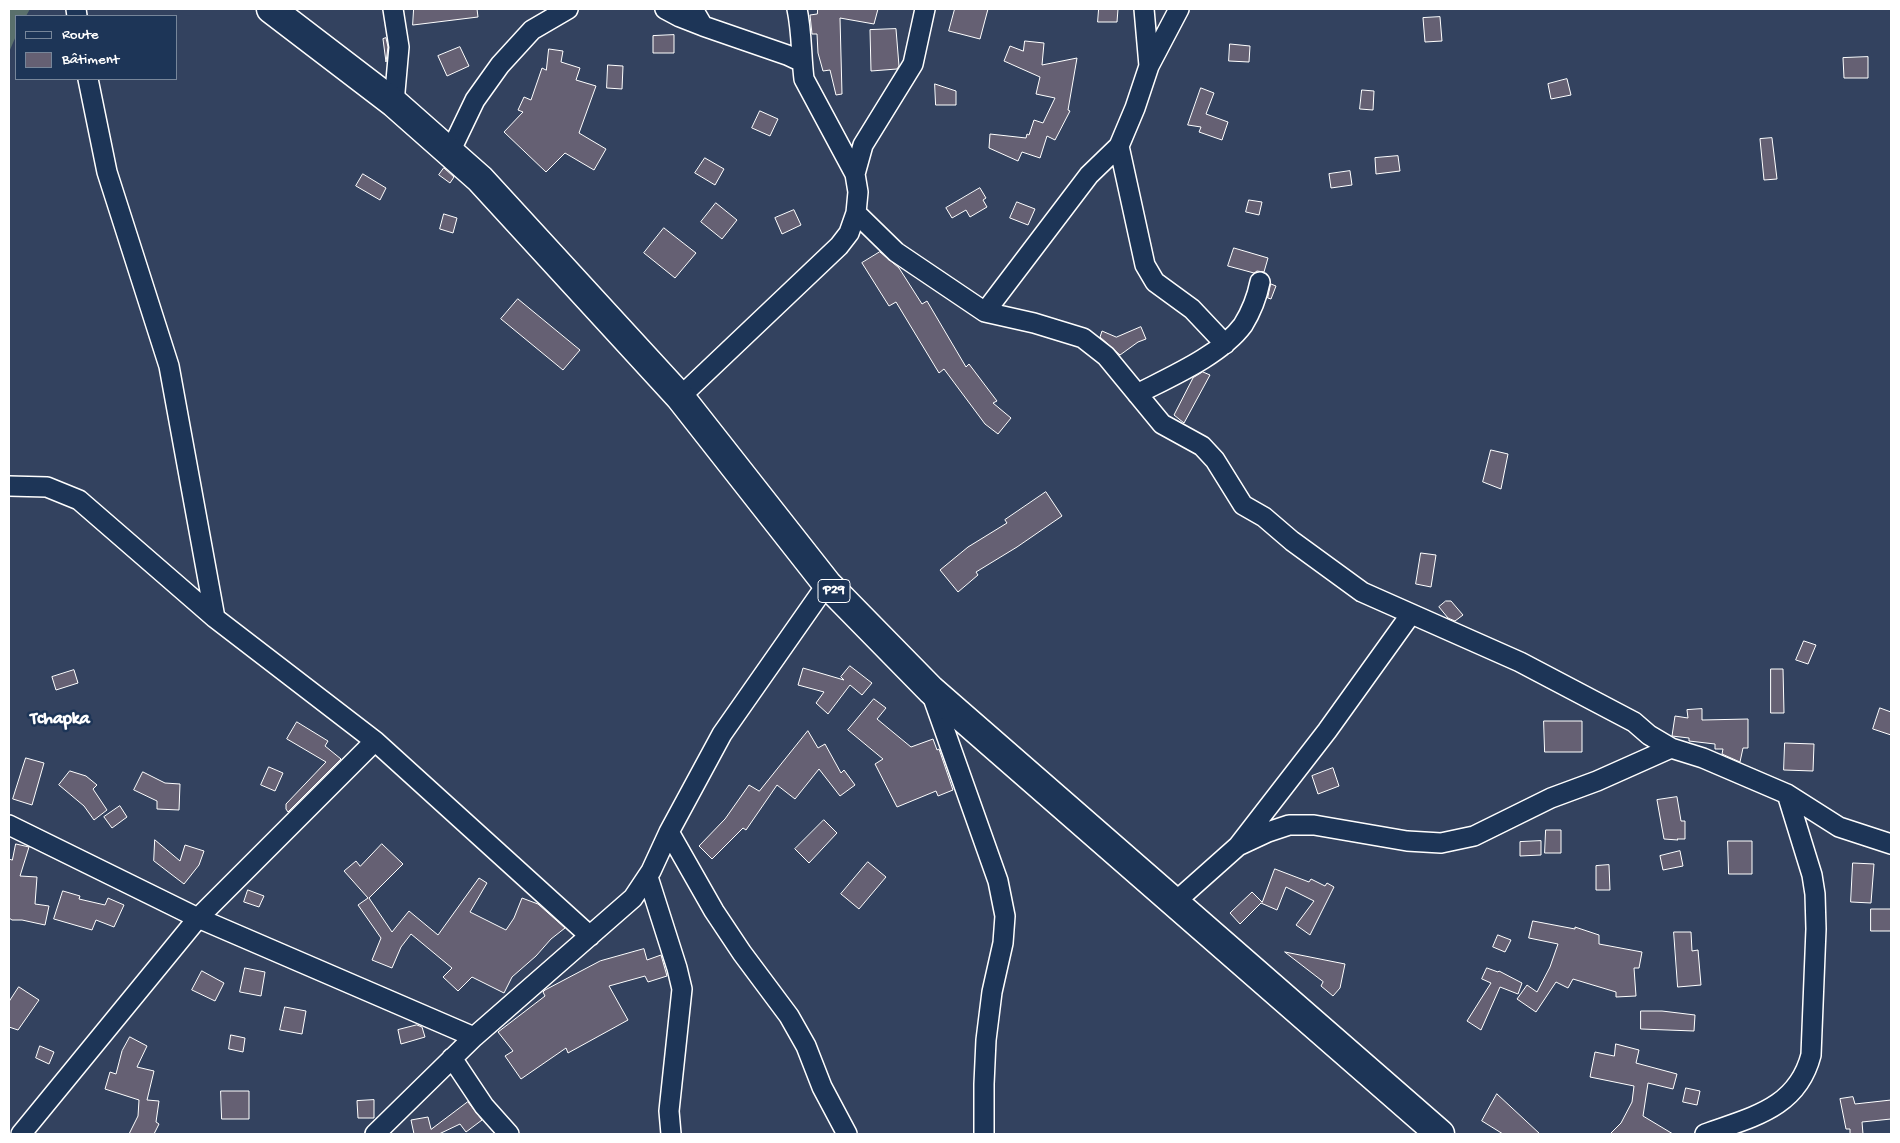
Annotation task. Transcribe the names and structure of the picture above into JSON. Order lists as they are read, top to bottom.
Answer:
{
  "streets": {
    "main road": ["P29"]
  },
  "districts": ["Tchapka"],
  "legend": ["Route", "Bâtiment"]
}
